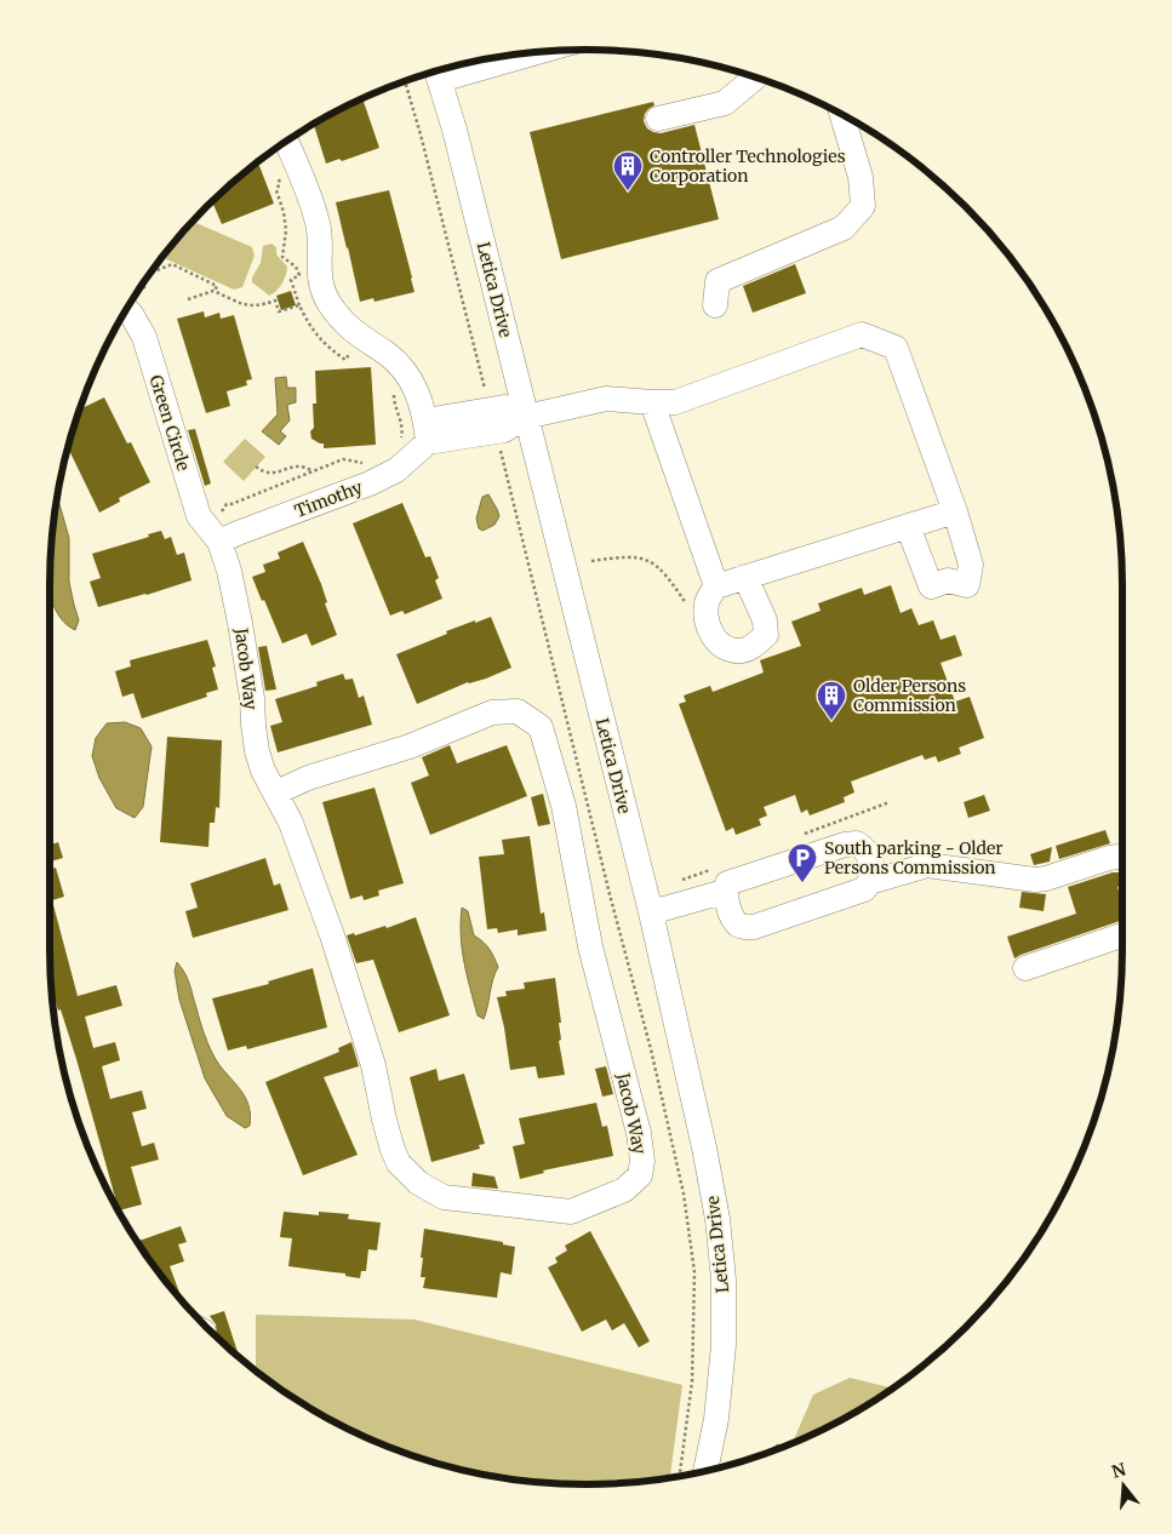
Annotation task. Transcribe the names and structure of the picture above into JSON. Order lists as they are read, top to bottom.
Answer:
{
  "streets": {
    "street": [
      "Letica Drive",
      "Green Circle",
      "Timothy",
      "Jacob Way"
    ]
  },
  "crossings": [
    ["Green Circle", "Timothy"],
    ["Green Circle", "Jacob Way"],
    ["Timothy", "Jacob Way"]
  ],
  "places": {
    "building": ["Controller Technologies Corporation", "Older Persons Commission"],
    "parking": ["South parking - Older Persons Commission"]
  },
  "north": "top"
}
